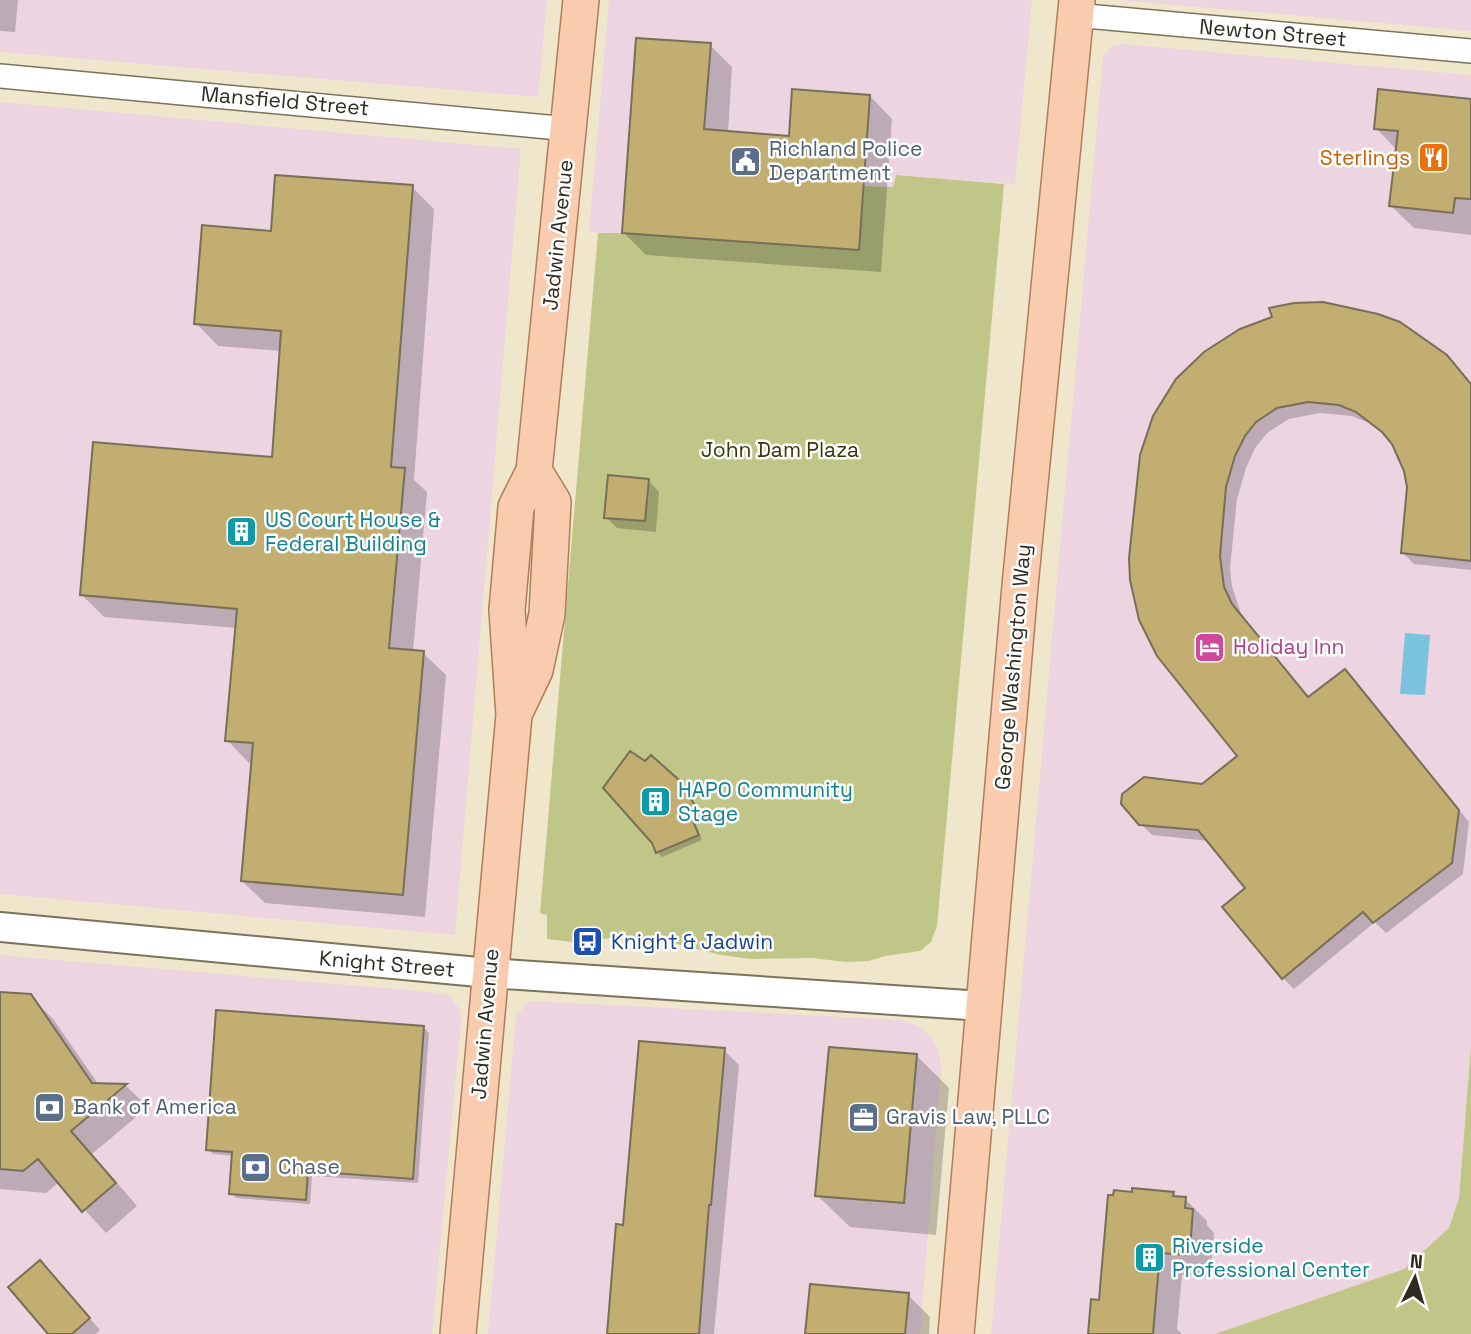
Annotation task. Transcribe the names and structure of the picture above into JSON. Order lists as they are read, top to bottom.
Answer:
{
  "streets": {
    "main road": ["Jadwin Avenue", "George Washington Way"],
    "street": ["Newton Street", "Mansfield Street", "Knight Street"]
  },
  "crossings": [
    ["Newton Street", "George Washington Way"],
    ["Mansfield Street", "Jadwin Avenue"],
    ["Jadwin Avenue", "Knight Street"],
    ["George Washington Way", "Knight Street"]
  ],
  "parks": ["John Dam Plaza"],
  "places": {
    "restaurant": ["Sterlings"],
    "public building": ["Richland Police Department"],
    "building": ["US Court House & Federal Building", "HAPO Community Stage", "Riverside Professional Center"],
    "hotel": ["Holiday Inn"],
    "bus stop": ["Knight & Jadwin"],
    "bank": ["Bank of America", "Chase"],
    "office": ["Gravis Law, PLLC"]
  },
  "north": "top"
}
